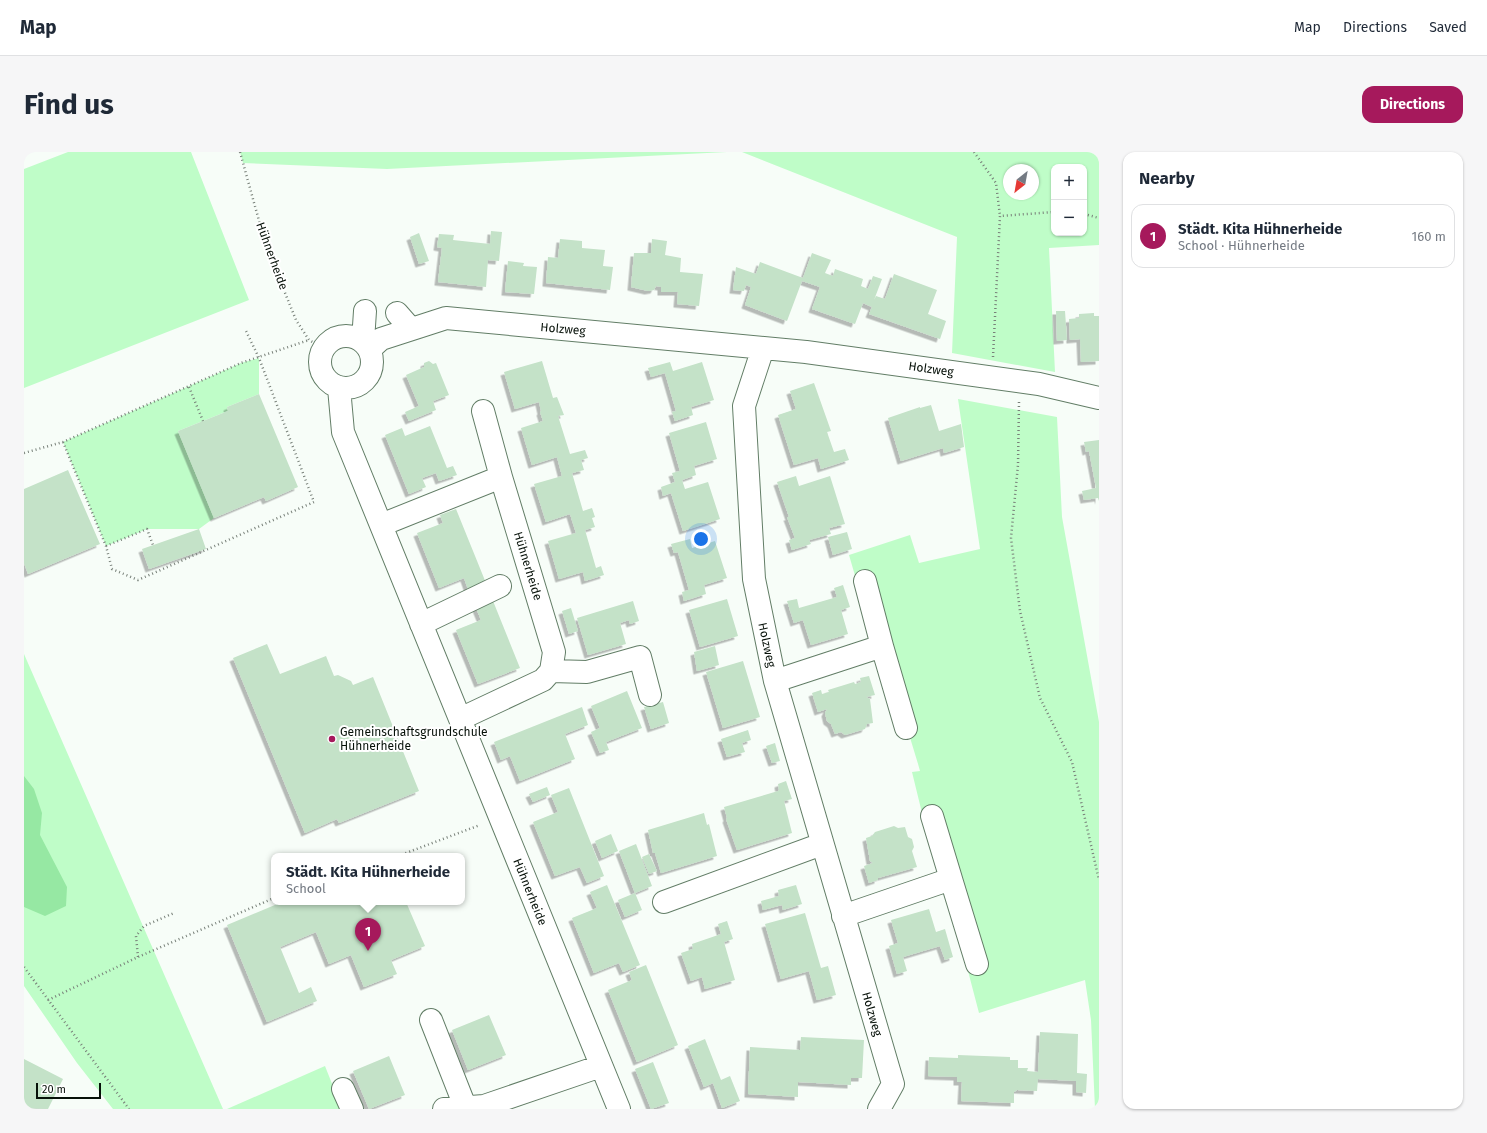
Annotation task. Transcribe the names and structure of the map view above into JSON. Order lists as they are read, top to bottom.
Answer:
{
  "streets": {
    "street": ["Hühnerheide", "Holzweg"]
  },
  "crossings": [
    ["Hühnerheide", "Holzweg"]
  ],
  "places": ["Gemeinschaftsgrundschule Hühnerheide"],
  "scale_bar": "20 m",
  "north": "bottom left",
  "page": {
    "header": "Map",
    "nav": ["Map", "Directions", "Saved"],
    "buttons": "Directions",
    "title": "Find us",
    "heading": "Nearby",
    "map_buttons": ["+", "−"],
    "list": [
      {
        "mark": "1",
        "name": "Städt. Kita Hühnerheide",
        "note": "School · Hühnerheide",
        "value": "160 m"
      }
    ],
    "popup": ["Städt. Kita Hühnerheide", "School"],
    "pins": "1",
    "scale": "20 m"
  }
}
